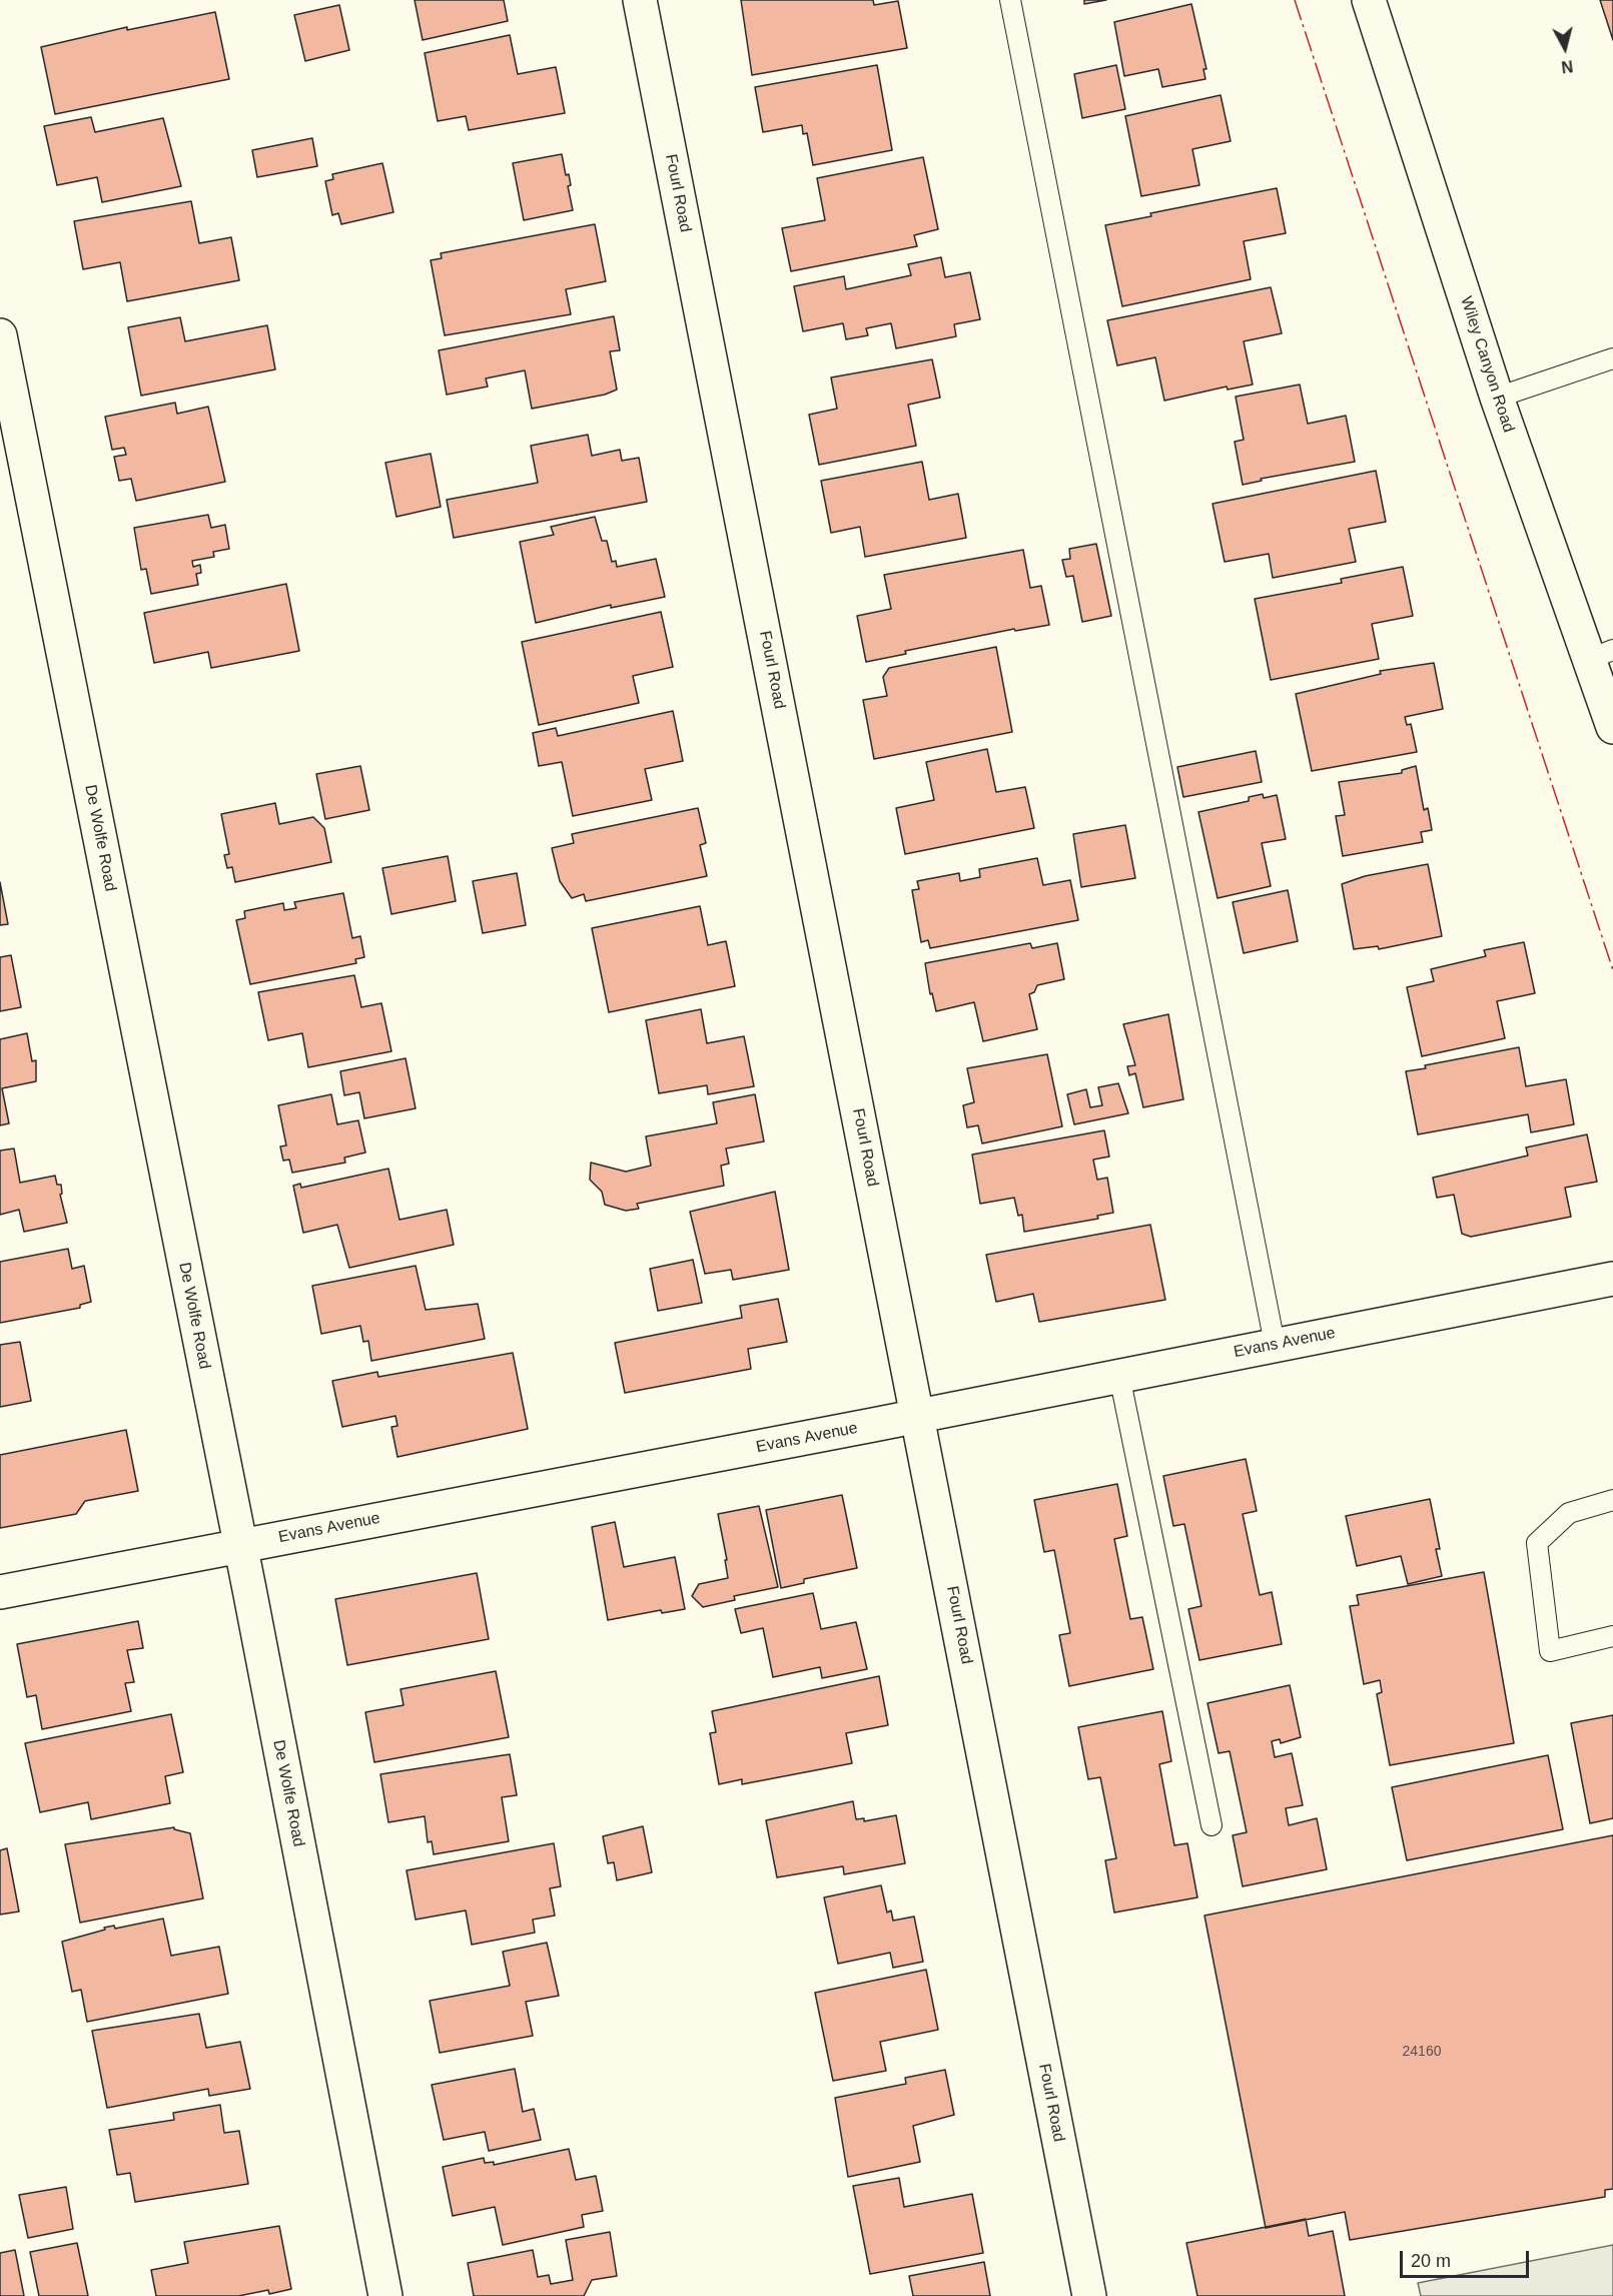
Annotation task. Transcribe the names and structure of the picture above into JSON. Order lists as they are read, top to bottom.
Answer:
{
  "streets": {
    "street": [
      "Fourl Road",
      "Wiley Canyon Road",
      "De Wolfe Road",
      "Evans Avenue"
    ]
  },
  "crossings": [
    ["Fourl Road", "Evans Avenue"],
    ["De Wolfe Road", "Evans Avenue"]
  ],
  "house_numbers": ["24160"],
  "scale_bar": "20 m",
  "north": "bottom"
}
